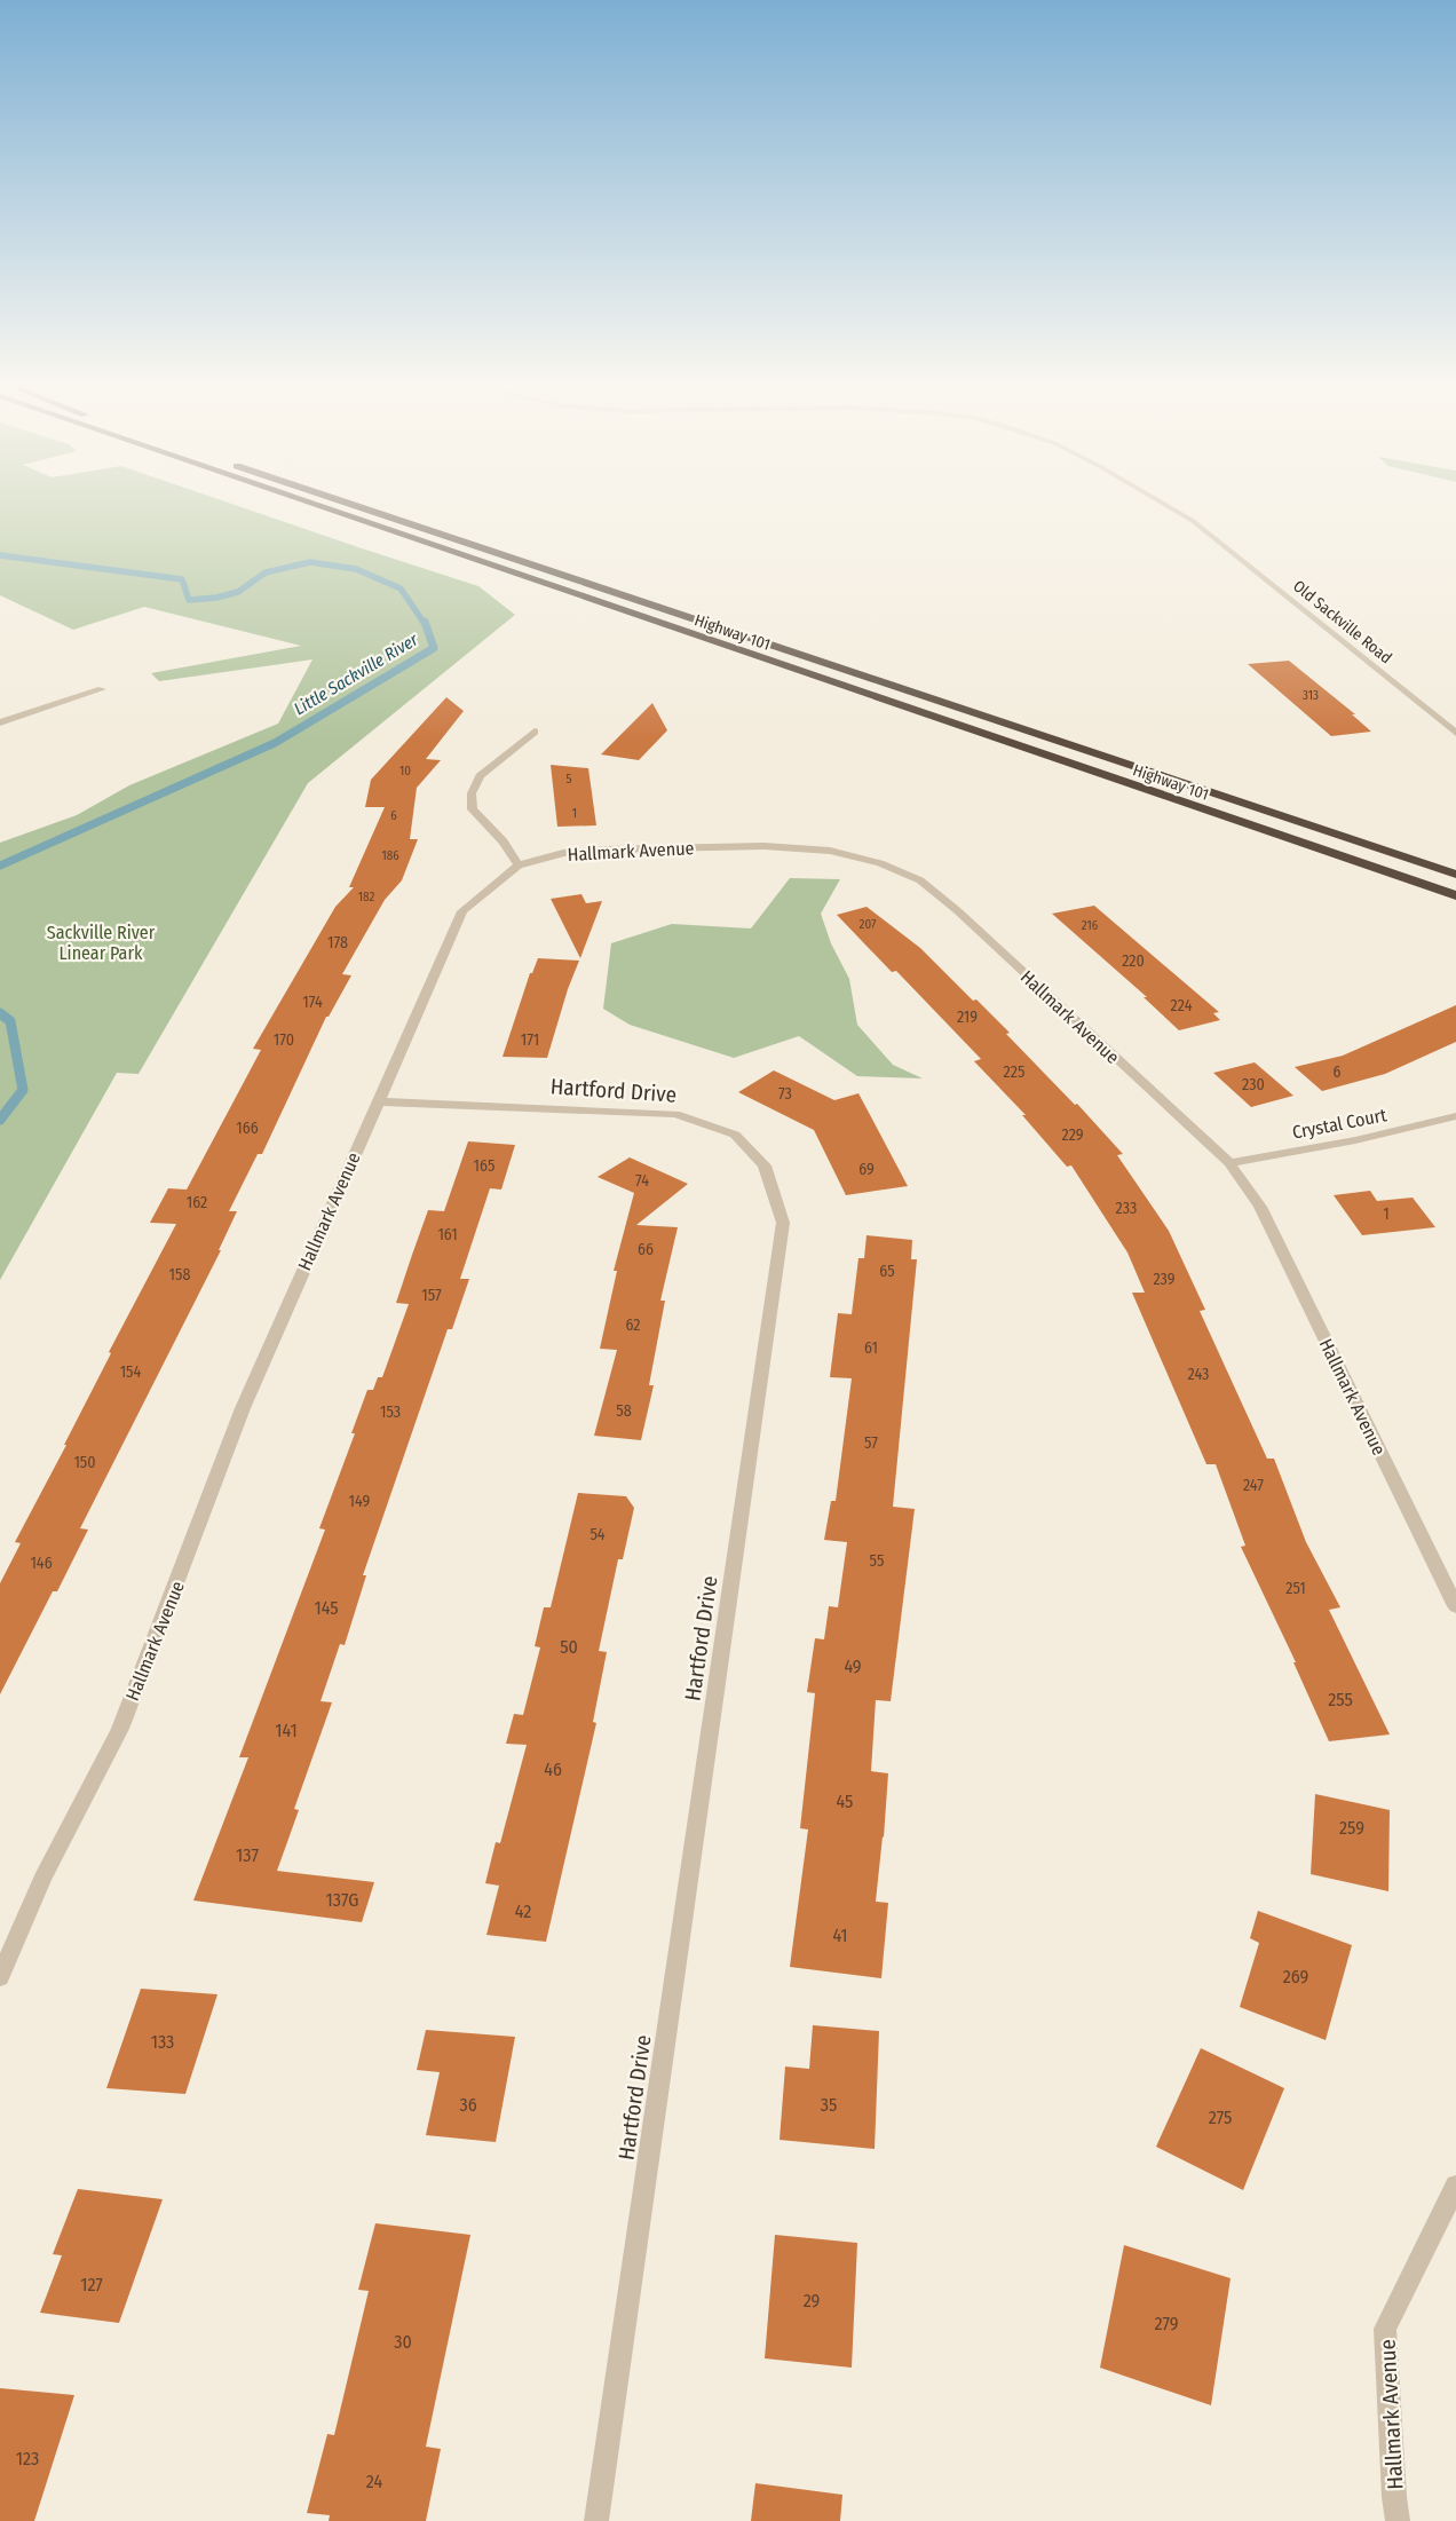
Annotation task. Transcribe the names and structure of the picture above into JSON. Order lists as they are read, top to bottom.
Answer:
{
  "streets": {
    "highway": ["Highway 101"],
    "street": [
      "Old Sackville Road",
      "Hallmark Avenue",
      "Hartford Drive",
      "Crystal Court"
    ]
  },
  "crossings": [
    ["Hallmark Avenue", "Hartford Drive"],
    ["Hallmark Avenue", "Crystal Court"]
  ],
  "water": ["Little Sackville River"],
  "parks": ["Sackville River Linear Park"],
  "house_numbers": [
    "313",
    "10",
    "5",
    "1",
    "6",
    "186",
    "182",
    "207",
    "216",
    "178",
    "220",
    "174",
    "224",
    "219",
    "170",
    "171",
    "225",
    "6",
    "230",
    "73",
    "166",
    "229",
    "165",
    "69",
    "74",
    "162",
    "233",
    "1",
    "161",
    "66",
    "65",
    "158",
    "239",
    "157",
    "62",
    "61",
    "154",
    "243",
    "58",
    "153",
    "57",
    "150",
    "247",
    "149",
    "54",
    "55",
    "146",
    "251",
    "145",
    "50",
    "49",
    "255",
    "141",
    "46",
    "45",
    "259",
    "137",
    "137G",
    "42",
    "41",
    "269",
    "133",
    "36",
    "35",
    "275",
    "127",
    "29",
    "279",
    "30",
    "123",
    "24"
  ]
}
